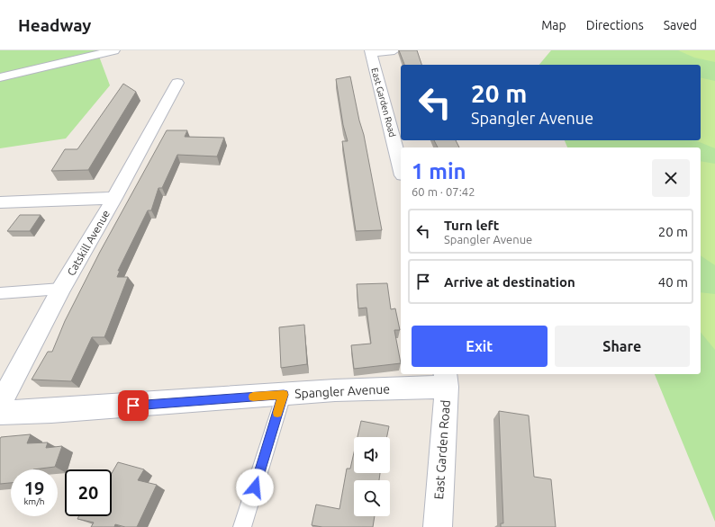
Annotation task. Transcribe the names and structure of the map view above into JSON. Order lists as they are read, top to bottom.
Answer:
{
  "streets": {
    "street": ["East Garden Road", "Catskill Avenue", "Spangler Avenue"]
  },
  "crossings": [
    ["East Garden Road", "Spangler Avenue"]
  ],
  "page": {
    "header": "Headway",
    "nav": ["Map", "Directions", "Saved"],
    "turn": ["20 m", "Spangler Avenue"],
    "heading": ["1 min", "60 m · 07:42"],
    "list": [
      {
        "name": "Turn left",
        "note": "Spangler Avenue",
        "value": "20 m"
      },
      {
        "name": "Arrive at destination",
        "value": "40 m"
      }
    ],
    "buttons": ["Exit", "Share"],
    "speed": "19 km/h",
    "limit": "20"
  }
}
